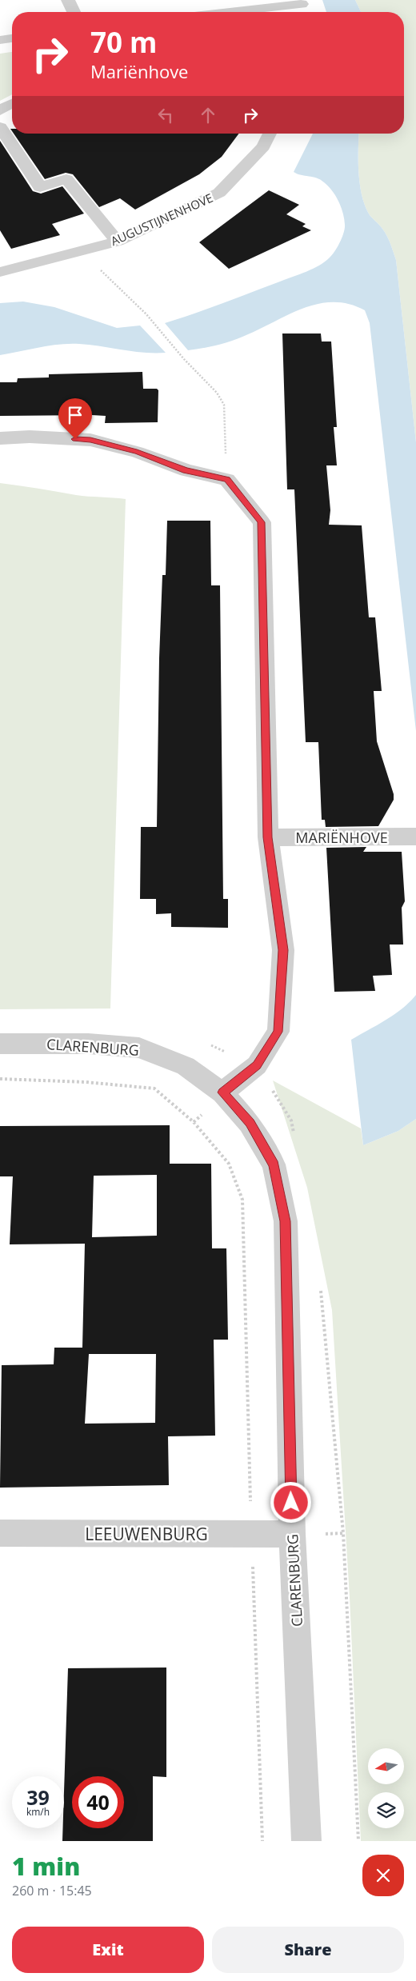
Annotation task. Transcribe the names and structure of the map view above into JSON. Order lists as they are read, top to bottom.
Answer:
{
  "streets": {
    "street": [
      "AUGUSTIJNENHOVE",
      "MARIËNHOVE",
      "CLARENBURG",
      "LEEUWENBURG"
    ]
  },
  "crossings": [
    ["CLARENBURG", "LEEUWENBURG"]
  ],
  "north": "left",
  "page": {
    "turn": ["70 m", "Mariënhove"],
    "speed": "39 km/h",
    "limit": "40",
    "heading": ["1 min", "260 m · 15:45"],
    "buttons": ["Exit", "Share"]
  }
}
